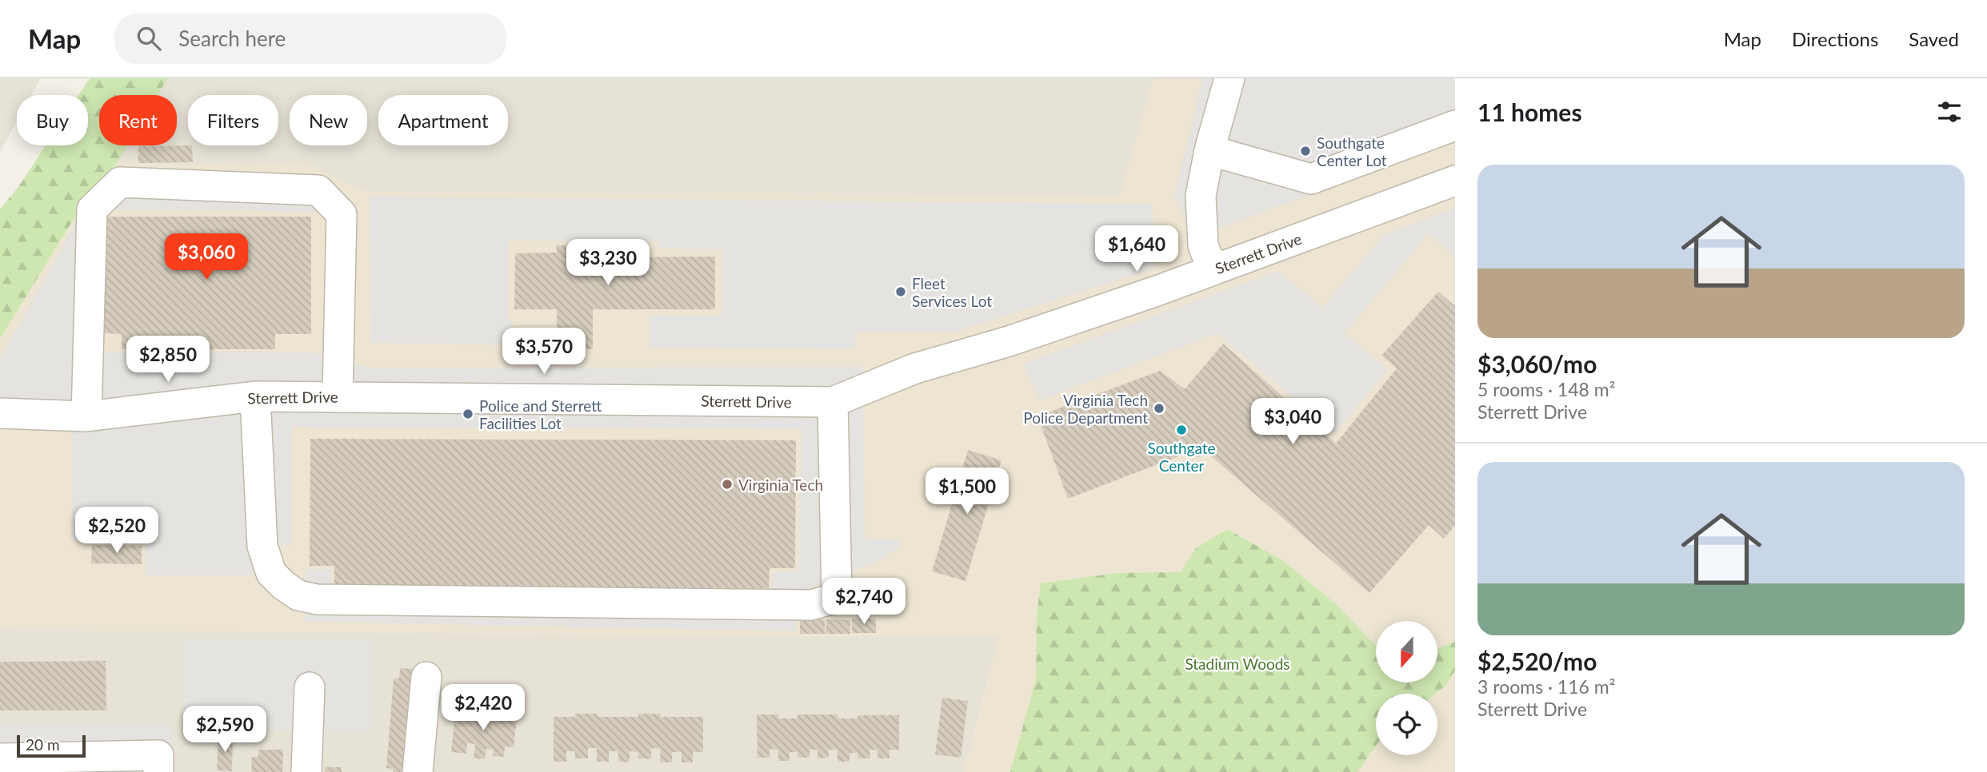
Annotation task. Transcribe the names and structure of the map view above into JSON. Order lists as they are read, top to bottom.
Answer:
{
  "streets": {
    "street": ["Sterrett Drive"]
  },
  "parks": ["Stadium Woods"],
  "places": [
    "Southgate Center Lot",
    "Fleet Services Lot",
    "Virginia Tech Police Department",
    "Police and Sterrett Facilities Lot",
    "Southgate Center",
    "Virginia Tech"
  ],
  "scale_bar": "20 m",
  "north": "bottom",
  "page": {
    "header": "Map",
    "search": "Search here",
    "nav": ["Map", "Directions", "Saved"],
    "heading": "11 homes",
    "chip": [
      "Buy",
      "Rent",
      "Filters",
      "New",
      "Apartment"
    ],
    "list": [
      {
        "name": "$3,060/mo",
        "note": "5 rooms · 148 m² · Sterrett Drive"
      },
      {
        "name": "$2,520/mo",
        "note": "3 rooms · 116 m² · Sterrett Drive"
      }
    ],
    "price": [
      "$1,640",
      "$3,060",
      "$3,230",
      "$3,570",
      "$2,850",
      "$3,040",
      "$1,500",
      "$2,520",
      "$2,740",
      "$2,420",
      "$2,590"
    ],
    "scale": "20 m"
  }
}
